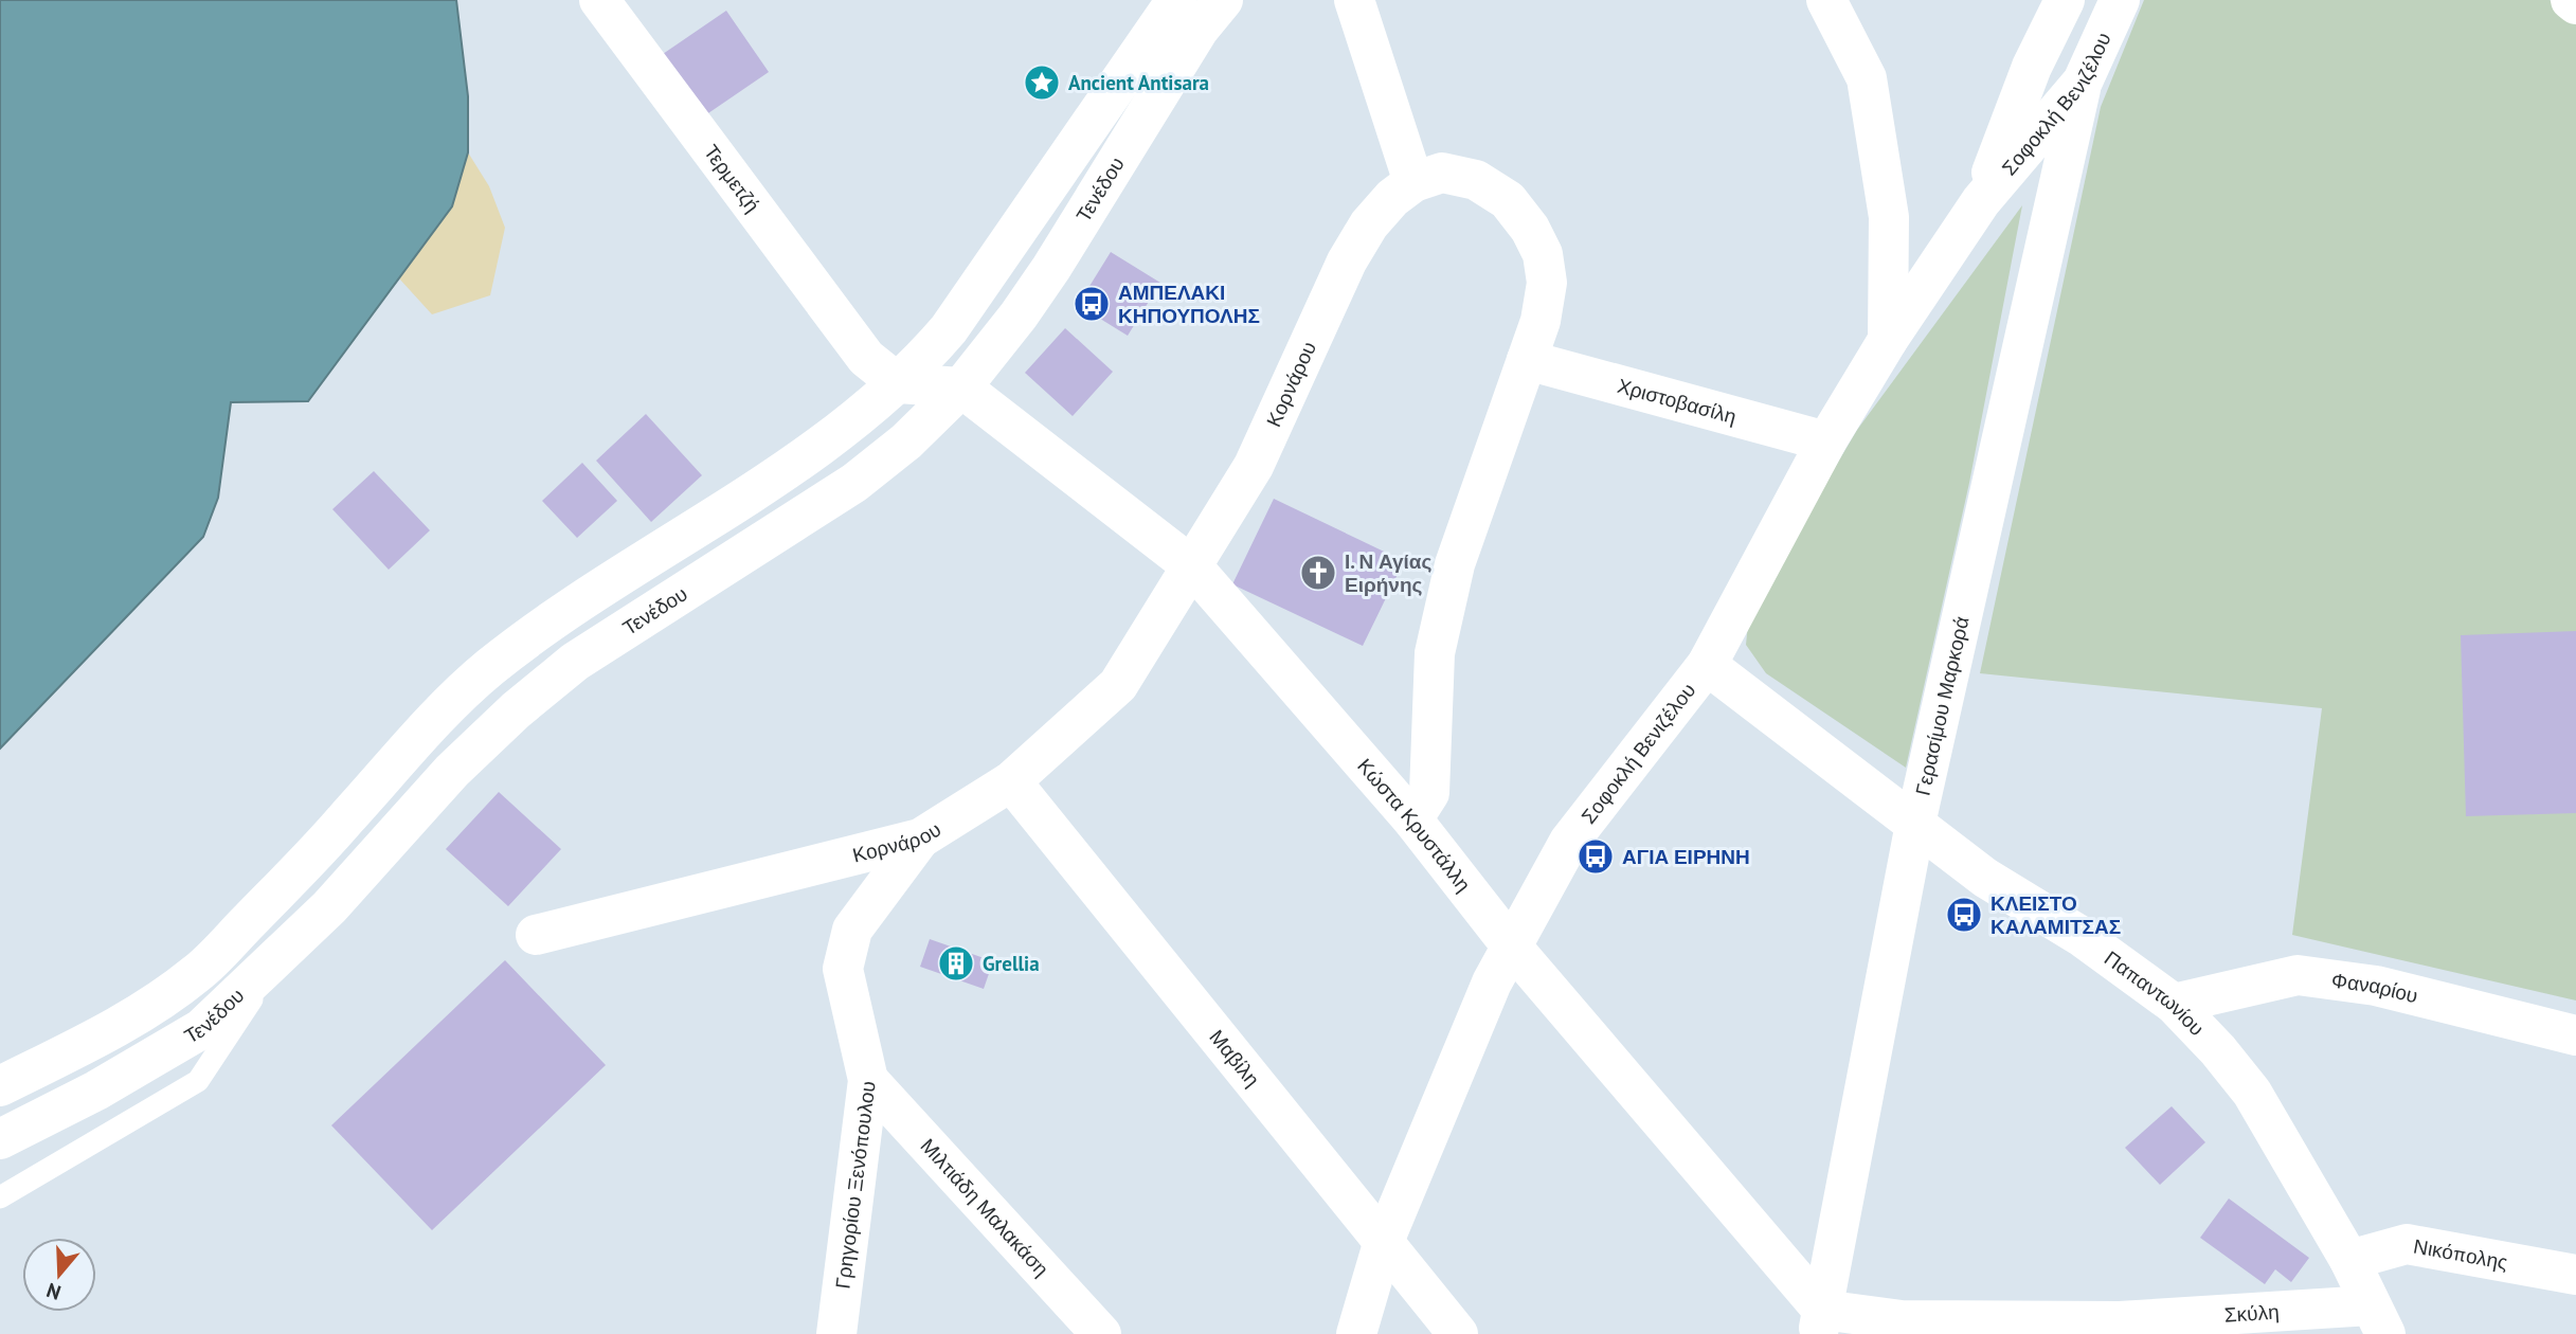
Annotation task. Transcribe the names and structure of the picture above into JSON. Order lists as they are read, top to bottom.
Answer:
{
  "streets": {
    "street": [
      "Σοφοκλή Βενιζέλου",
      "Τερμετζή",
      "Τενέδου",
      "Κορνάρου",
      "Χριστοβασίλη",
      "Γερασίμου Μαρκορά",
      "Κώστα Κρυστάλλη",
      "Φαναρίου",
      "Παπαντωνίου",
      "Μαβίλη",
      "Γρηγορίου Ξενόπουλου",
      "Μιλτιάδη Μαλακάση",
      "Νικόπολης",
      "Σκύλη"
    ]
  },
  "crossings": [
    ["Σοφοκλή Βενιζέλου", "Χριστοβασίλη"],
    ["Σοφοκλή Βενιζέλου", "Γερασίμου Μαρκορά"],
    ["Σοφοκλή Βενιζέλου", "Κώστα Κρυστάλλη"],
    ["Σοφοκλή Βενιζέλου", "Παπαντωνίου"],
    ["Σοφοκλή Βενιζέλου", "Μαβίλη"],
    ["Τερμετζή", "Τενέδου"],
    ["Τενέδου", "Κώστα Κρυστάλλη"],
    ["Κορνάρου", "Χριστοβασίλη"],
    ["Κορνάρου", "Κώστα Κρυστάλλη"],
    ["Κορνάρου", "Μαβίλη"],
    ["Κορνάρου", "Γρηγορίου Ξενόπουλου"],
    ["Γερασίμου Μαρκορά", "Κώστα Κρυστάλλη"],
    ["Γερασίμου Μαρκορά", "Παπαντωνίου"],
    ["Γερασίμου Μαρκορά", "Σκύλη"],
    ["Κώστα Κρυστάλλη", "Σκύλη"],
    ["Φαναρίου", "Παπαντωνίου"],
    ["Παπαντωνίου", "Νικόπολης"],
    ["Παπαντωνίου", "Σκύλη"],
    ["Γρηγορίου Ξενόπουλου", "Μιλτιάδη Μαλακάση"]
  ],
  "places": {
    "place": ["Ancient Antisara"],
    "bus stop": ["ΑΜΠΕΛΑΚΙ ΚΗΠΟΥΠΟΛΗΣ", "ΑΓΙΑ ΕΙΡΗΝΗ", "ΚΛΕΙΣΤΟ ΚΑΛΑΜΙΤΣΑΣ"],
    "church": ["Ι. Ν Αγίας Ειρήνης"],
    "building": ["Grellia"]
  },
  "north": "bottom"
}
